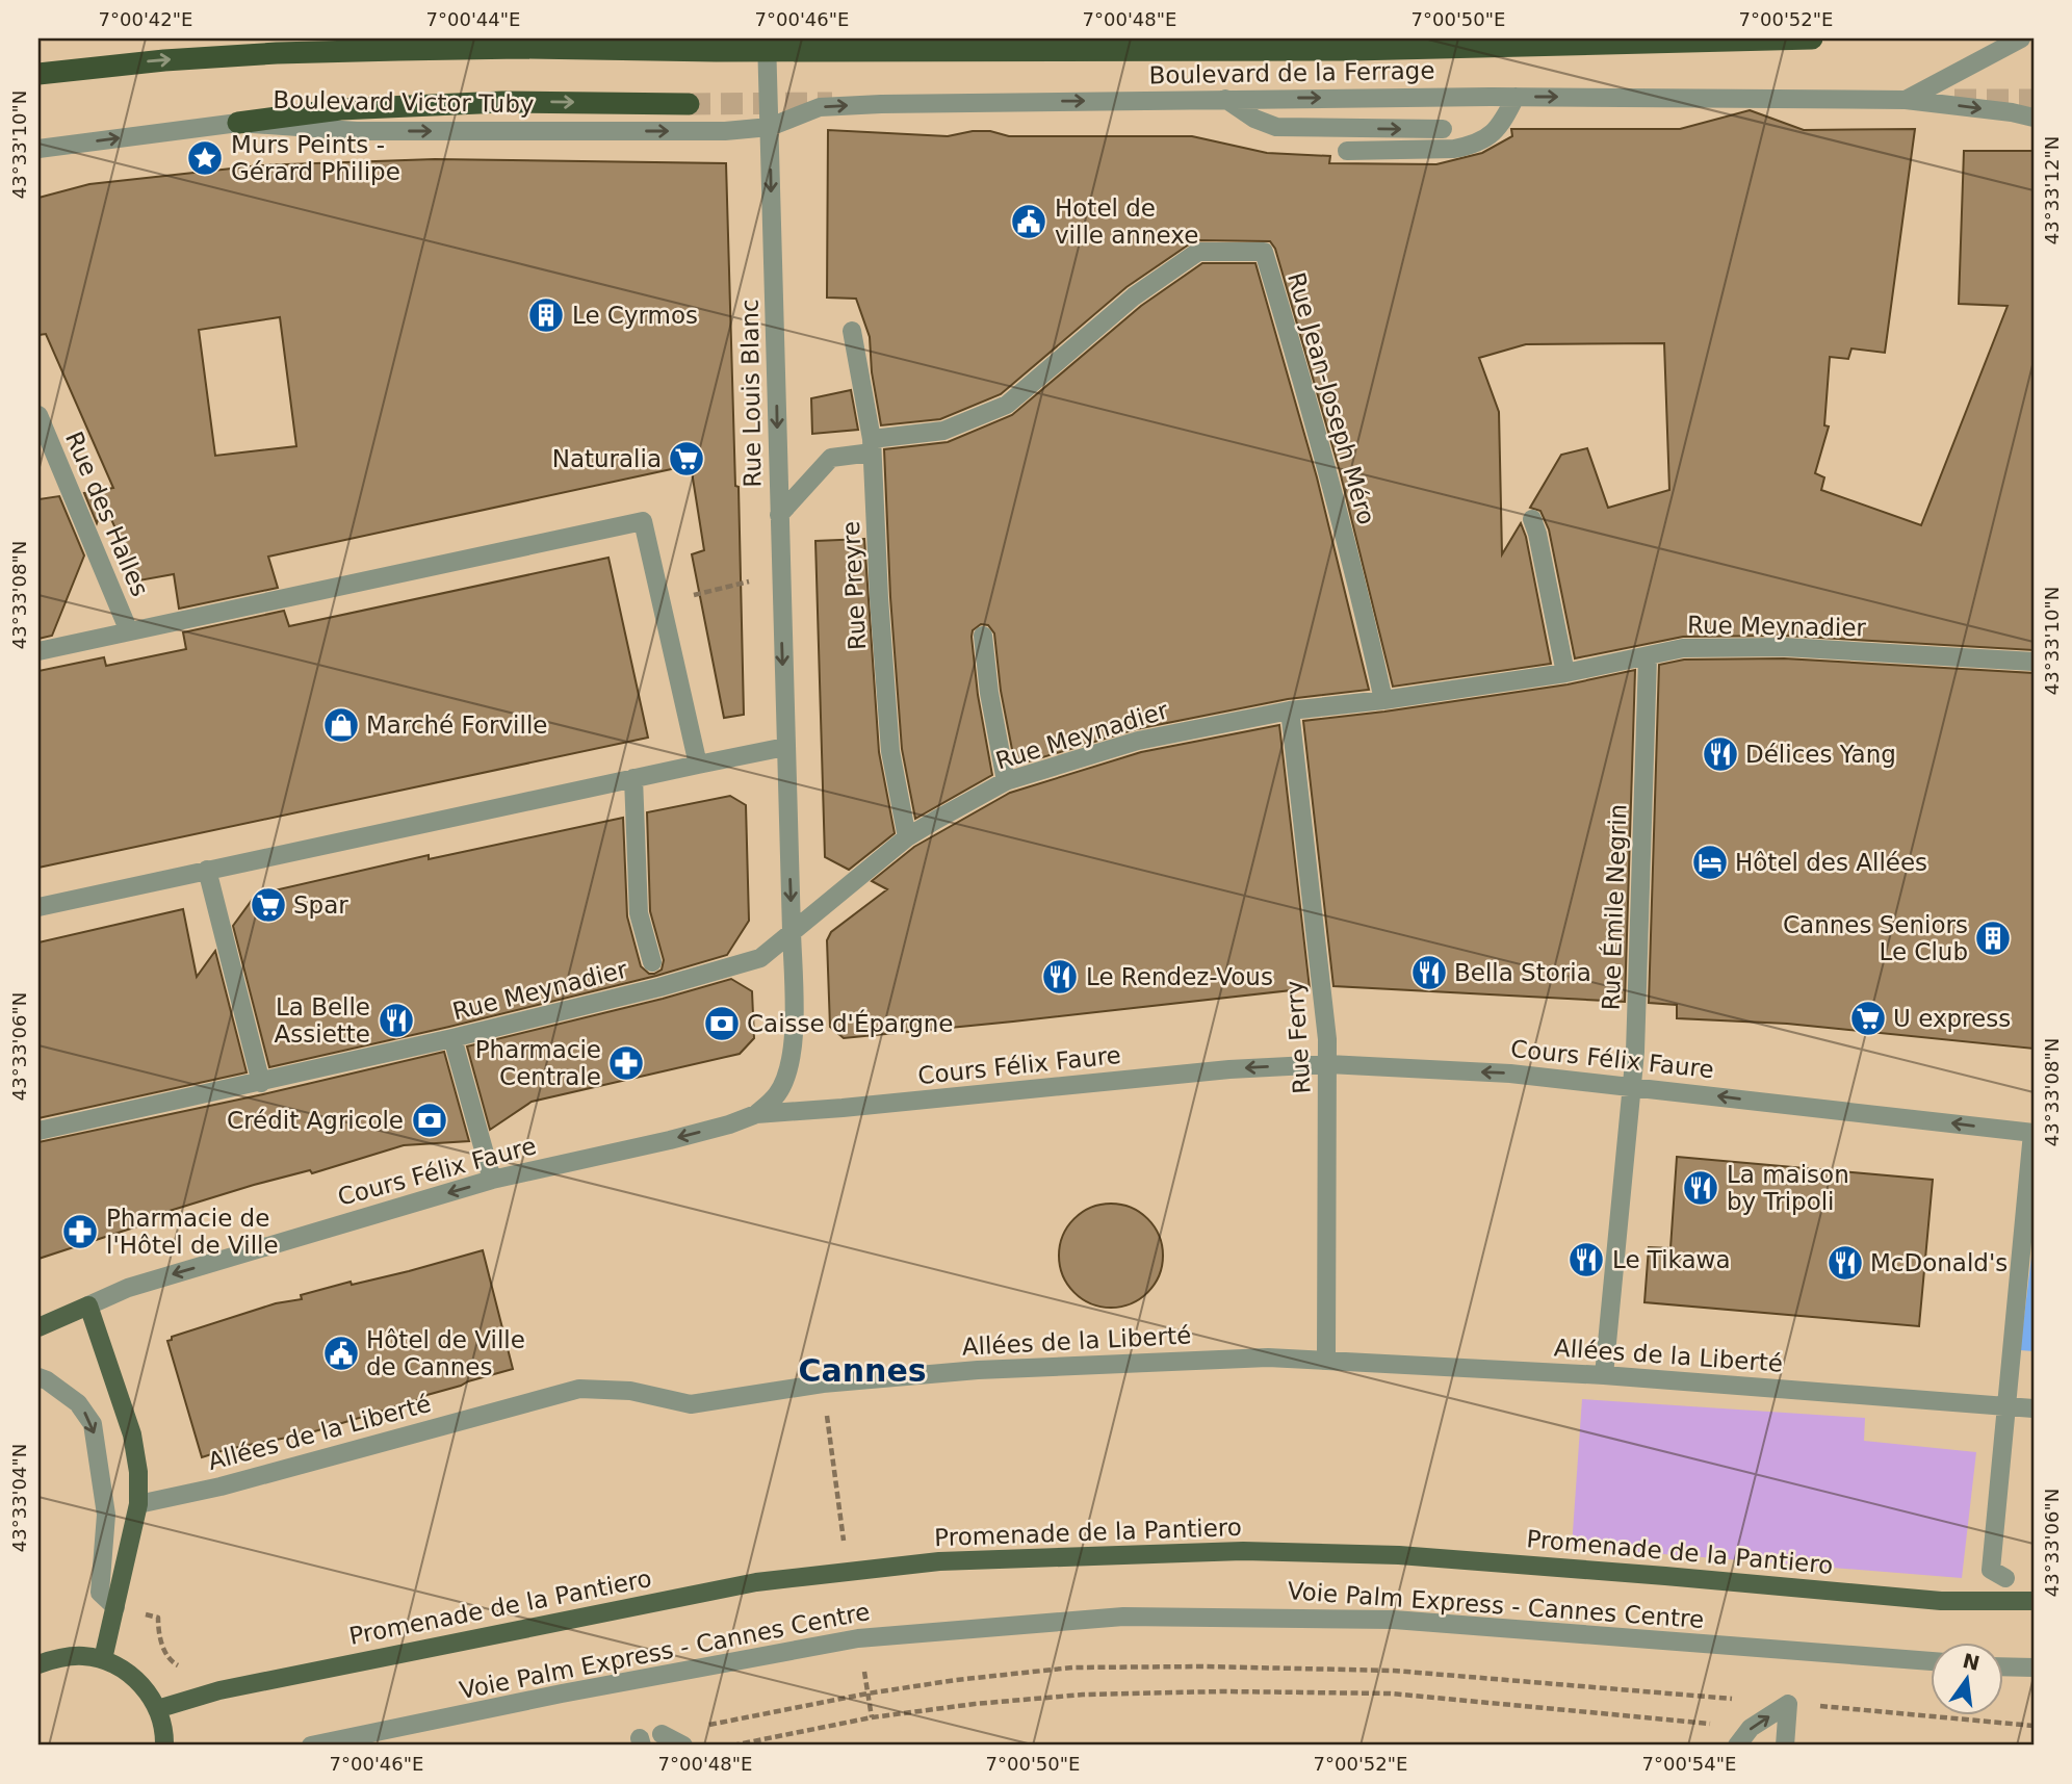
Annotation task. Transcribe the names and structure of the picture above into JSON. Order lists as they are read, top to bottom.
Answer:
{
  "streets": {
    "main road": ["Cours Félix Faure", "Promenade de la Pantiero"],
    "street": [
      "Boulevard de la Ferrage",
      "Boulevard Victor Tuby",
      "Rue Louis Blanc",
      "Rue Jean-Joseph Méro",
      "Rue des Halles",
      "Rue Preyre",
      "Rue Meynadier",
      "Rue Émile Negrin",
      "Rue Ferry",
      "Allées de la Liberté",
      "Voie Palm Express - Cannes Centre"
    ]
  },
  "crossings": [
    ["Boulevard de la Ferrage", "Boulevard Victor Tuby"],
    ["Boulevard de la Ferrage", "Rue Louis Blanc"],
    ["Boulevard Victor Tuby", "Rue Louis Blanc"],
    ["Rue Louis Blanc", "Rue Meynadier"],
    ["Rue Louis Blanc", "Cours Félix Faure"],
    ["Rue Jean-Joseph Méro", "Rue Preyre"],
    ["Rue Jean-Joseph Méro", "Rue Meynadier"],
    ["Rue Preyre", "Rue Meynadier"],
    ["Rue Meynadier", "Rue Émile Negrin"],
    ["Rue Meynadier", "Rue Ferry"],
    ["Rue Émile Negrin", "Cours Félix Faure"],
    ["Rue Émile Negrin", "Allées de la Liberté"],
    ["Rue Ferry", "Cours Félix Faure"],
    ["Rue Ferry", "Allées de la Liberté"]
  ],
  "one_way": ["Boulevard de la Ferrage", "Boulevard Victor Tuby", "Cours Félix Faure"],
  "districts": ["Cannes"],
  "places": {
    "place": ["Murs Peints - Gérard Philipe"],
    "public building": ["Hotel de ville annexe", "Hôtel de Ville de Cannes"],
    "building": ["Le Cyrmos", "Cannes Seniors Le Club"],
    "supermarket": ["Naturalia", "Spar", "U express"],
    "shop": ["Marché Forville"],
    "restaurant": [
      "Délices Yang",
      "Bella Storia",
      "Le Rendez-Vous",
      "La Belle Assiette",
      "La maison by Tripoli",
      "Le Tikawa",
      "McDonald's"
    ],
    "hotel": ["Hôtel des Allées"],
    "bank": ["Caisse d'Épargne", "Crédit Agricole"],
    "pharmacy": ["Pharmacie Centrale", "Pharmacie de l'Hôtel de Ville"]
  },
  "north": "top",
  "coordinates": [
    "7°00'42\"E",
    "7°00'44\"E",
    "7°00'46\"E",
    "7°00'48\"E",
    "7°00'50\"E",
    "7°00'52\"E",
    "43°33'10\"N",
    "43°33'12\"N",
    "43°33'08\"N",
    "43°33'06\"N",
    "43°33'04\"N",
    "7°00'54\"E"
  ]
}
